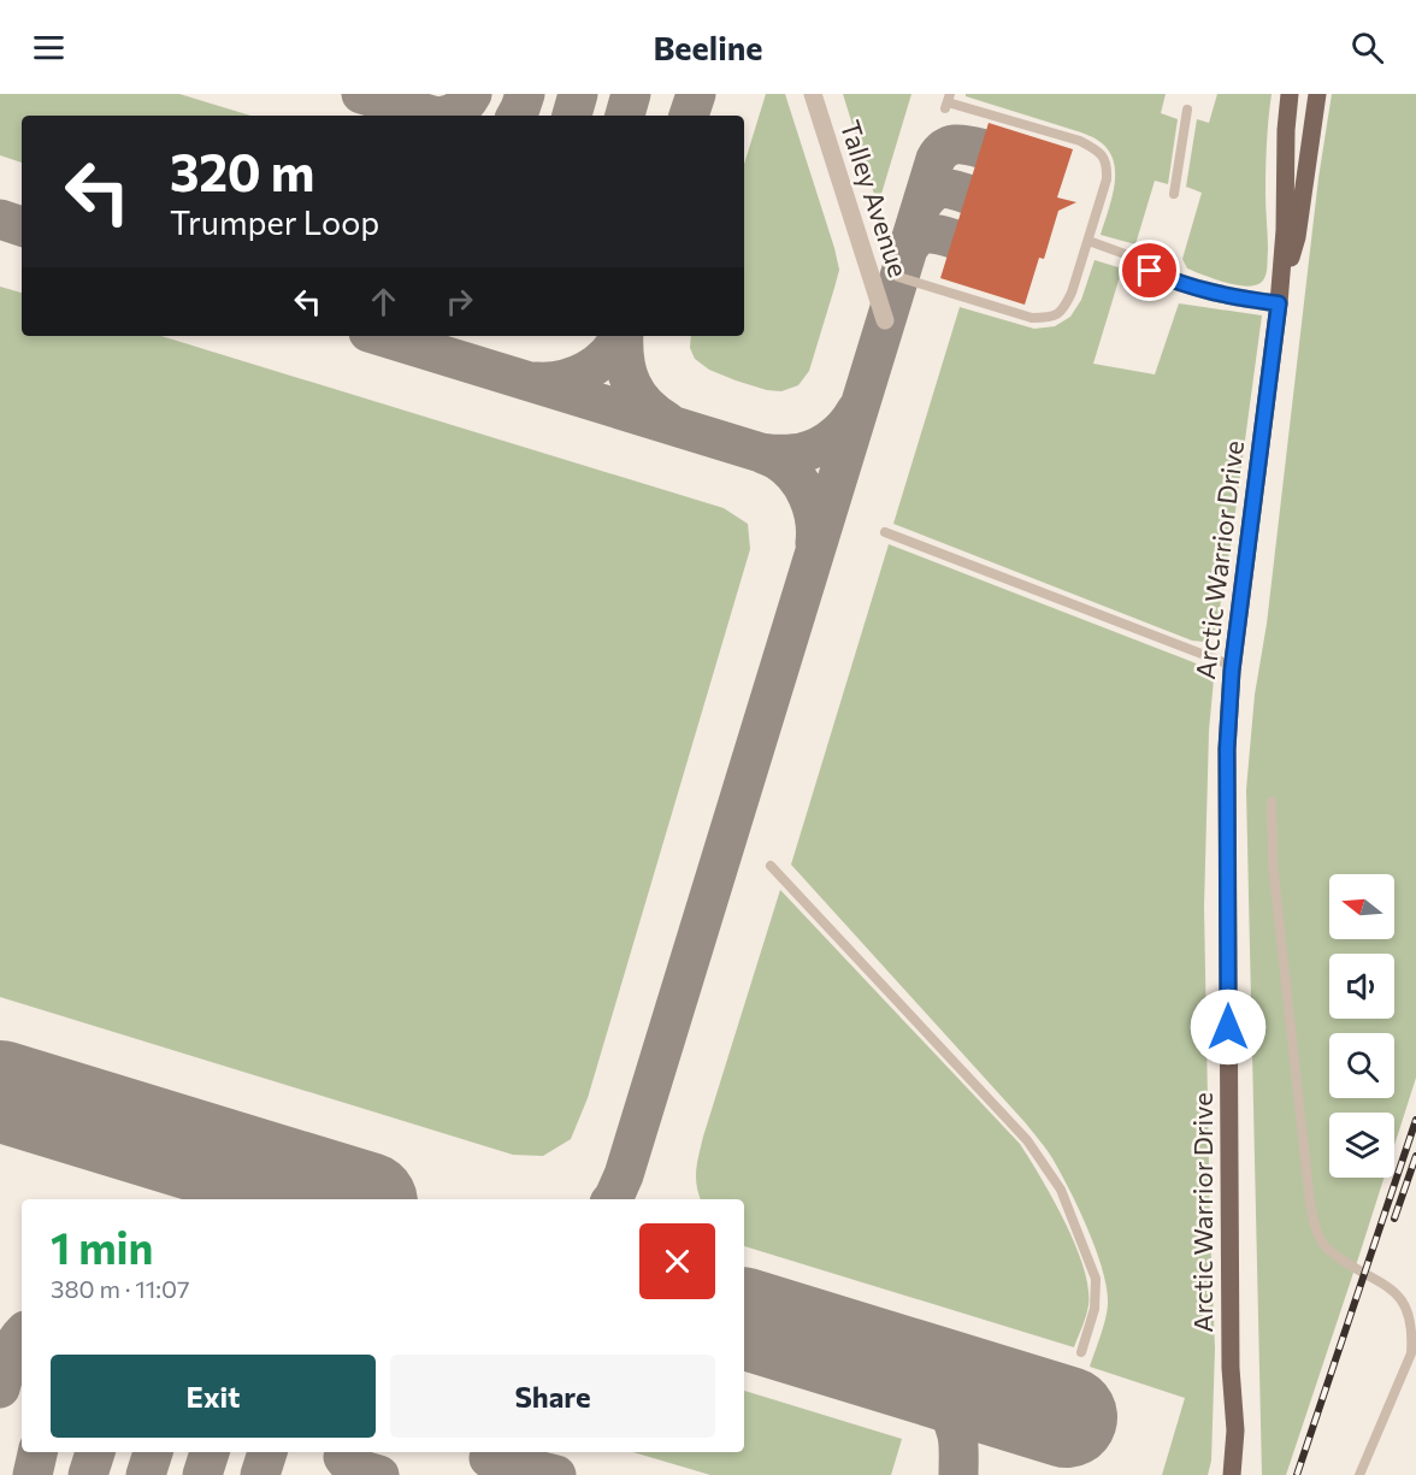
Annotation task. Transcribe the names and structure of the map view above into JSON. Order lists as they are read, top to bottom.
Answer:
{
  "streets": {
    "main road": ["Arctic Warrior Drive"],
    "street": ["Talley Avenue"]
  },
  "north": "left",
  "page": {
    "header": "Beeline",
    "turn": ["320 m", "Trumper Loop"],
    "heading": ["1 min", "380 m · 11:07"],
    "buttons": ["Exit", "Share"]
  }
}
